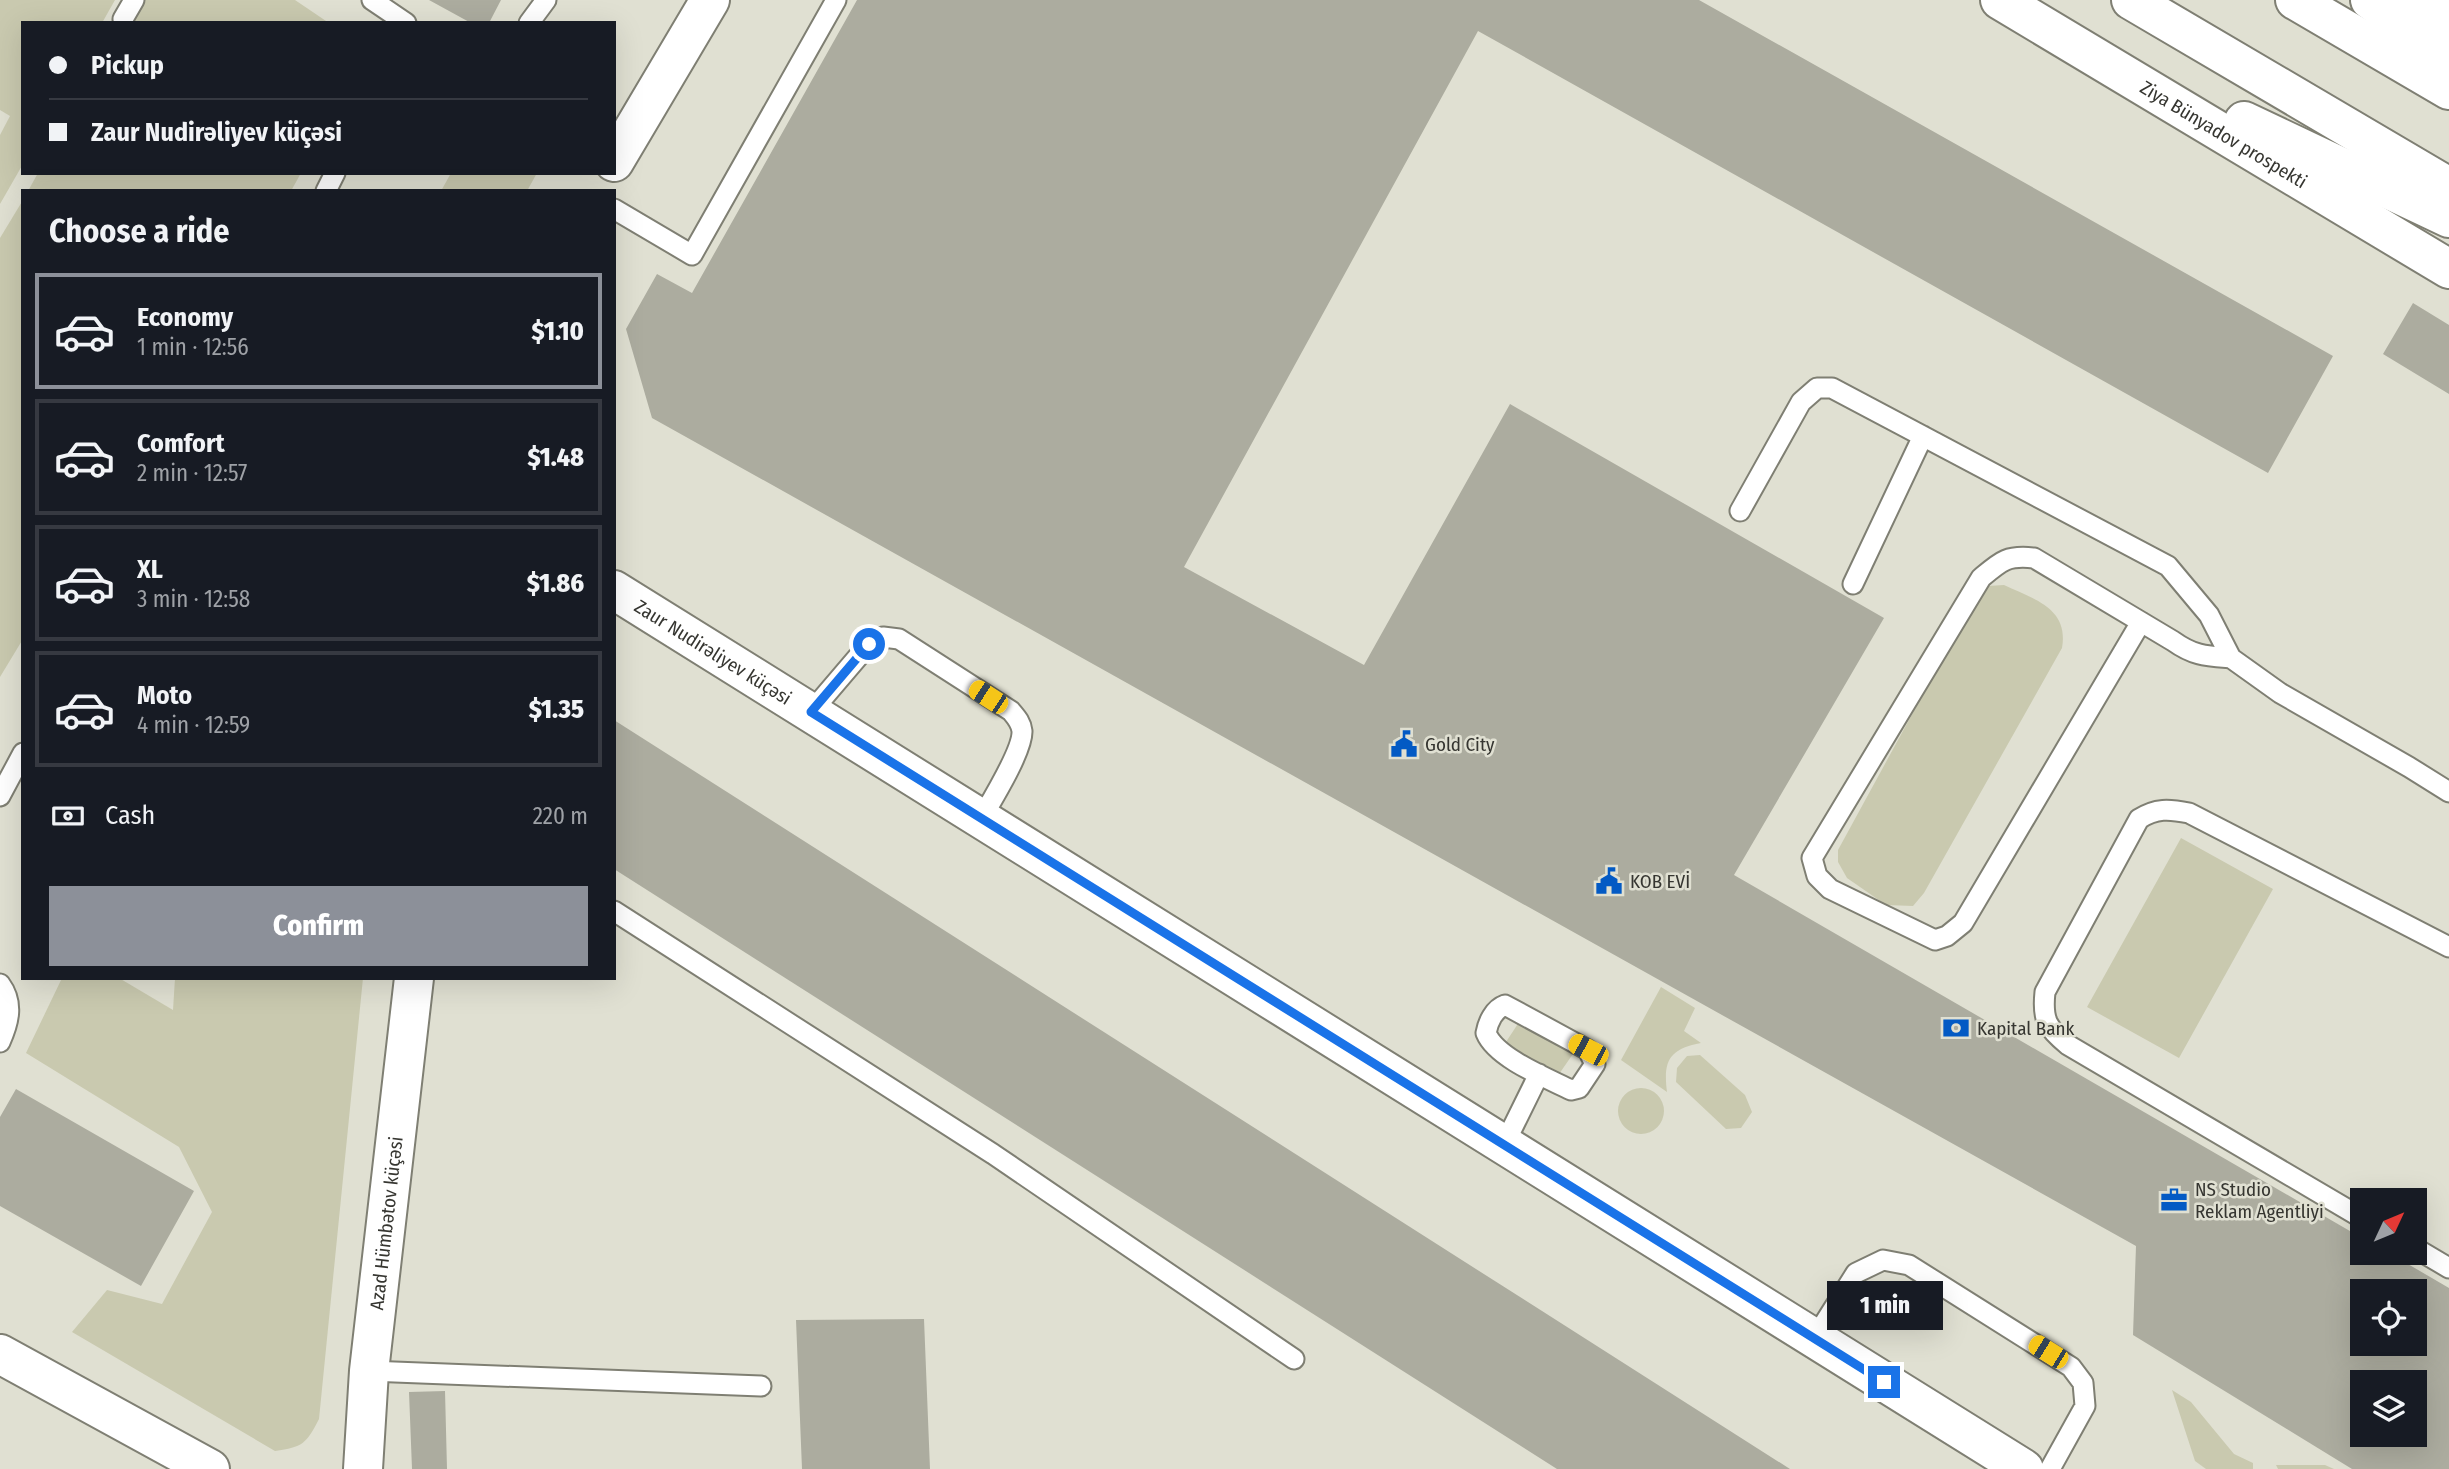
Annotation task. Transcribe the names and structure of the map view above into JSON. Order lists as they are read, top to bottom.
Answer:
{
  "streets": {
    "street": ["Ziya Bünyadov prospekti", "Zaur Nudirəliyev küçəsi", "Azad Hümbətov küçəsi"]
  },
  "places": {
    "public building": ["Gold City", "KOB EVİ"],
    "bank": ["Kapital Bank"],
    "office": ["NS Studio Reklam Agentliyi"]
  },
  "north": "top right",
  "page": {
    "banner": ["Pickup", "Zaur Nudirəliyev küçəsi"],
    "heading": "Choose a ride",
    "list": [
      {
        "name": "Economy",
        "note": "1 min · 12:56",
        "value": "$1.10"
      },
      {
        "name": "Comfort",
        "note": "2 min · 12:57",
        "value": "$1.48"
      },
      {
        "name": "XL",
        "note": "3 min · 12:58",
        "value": "$1.86"
      },
      {
        "name": "Moto",
        "note": "4 min · 12:59",
        "value": "$1.35"
      }
    ],
    "pay": ["Cash", "220 m"],
    "buttons": "Confirm",
    "bubble": "1 min"
  }
}
